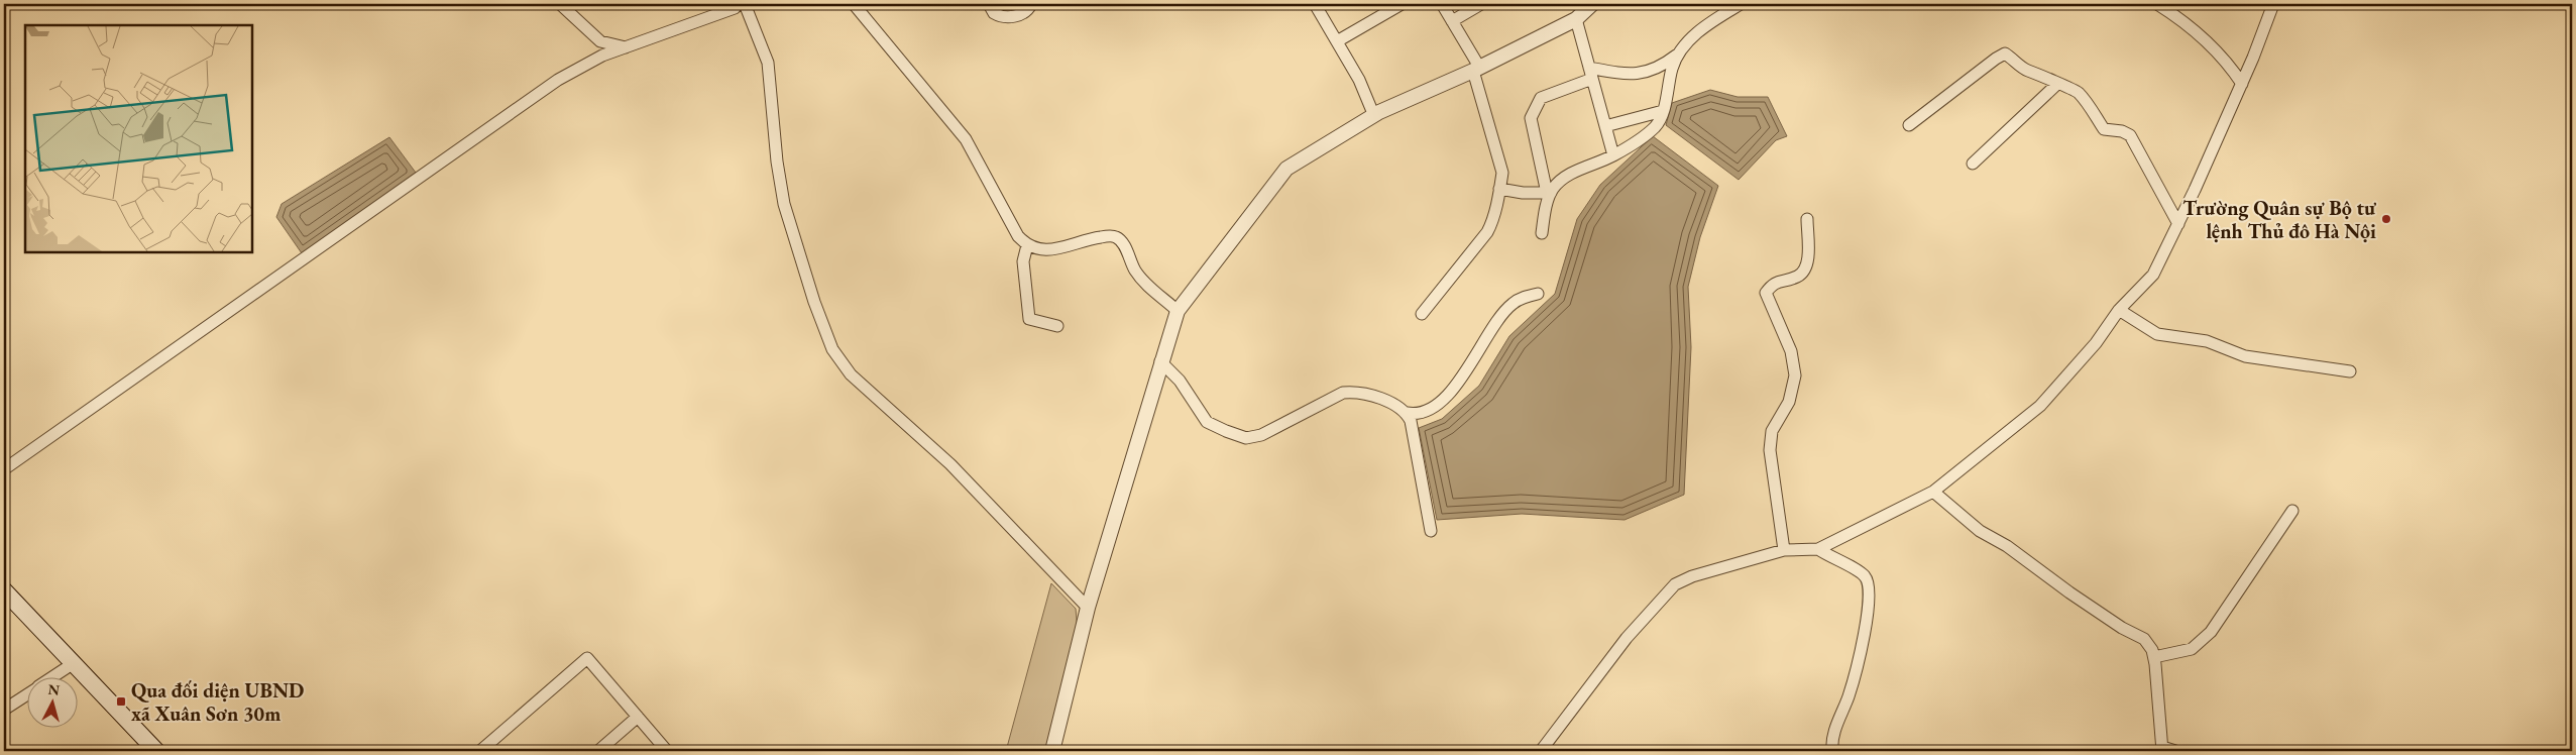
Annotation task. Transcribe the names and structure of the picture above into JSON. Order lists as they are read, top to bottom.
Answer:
{
  "places": {
    "other": ["Trường Quân sự Bộ tư lệnh Thủ đô Hà Nội"],
    "transit": ["Qua đối diện UBND xã Xuân Sơn 30m"]
  },
  "north": "top"
}
